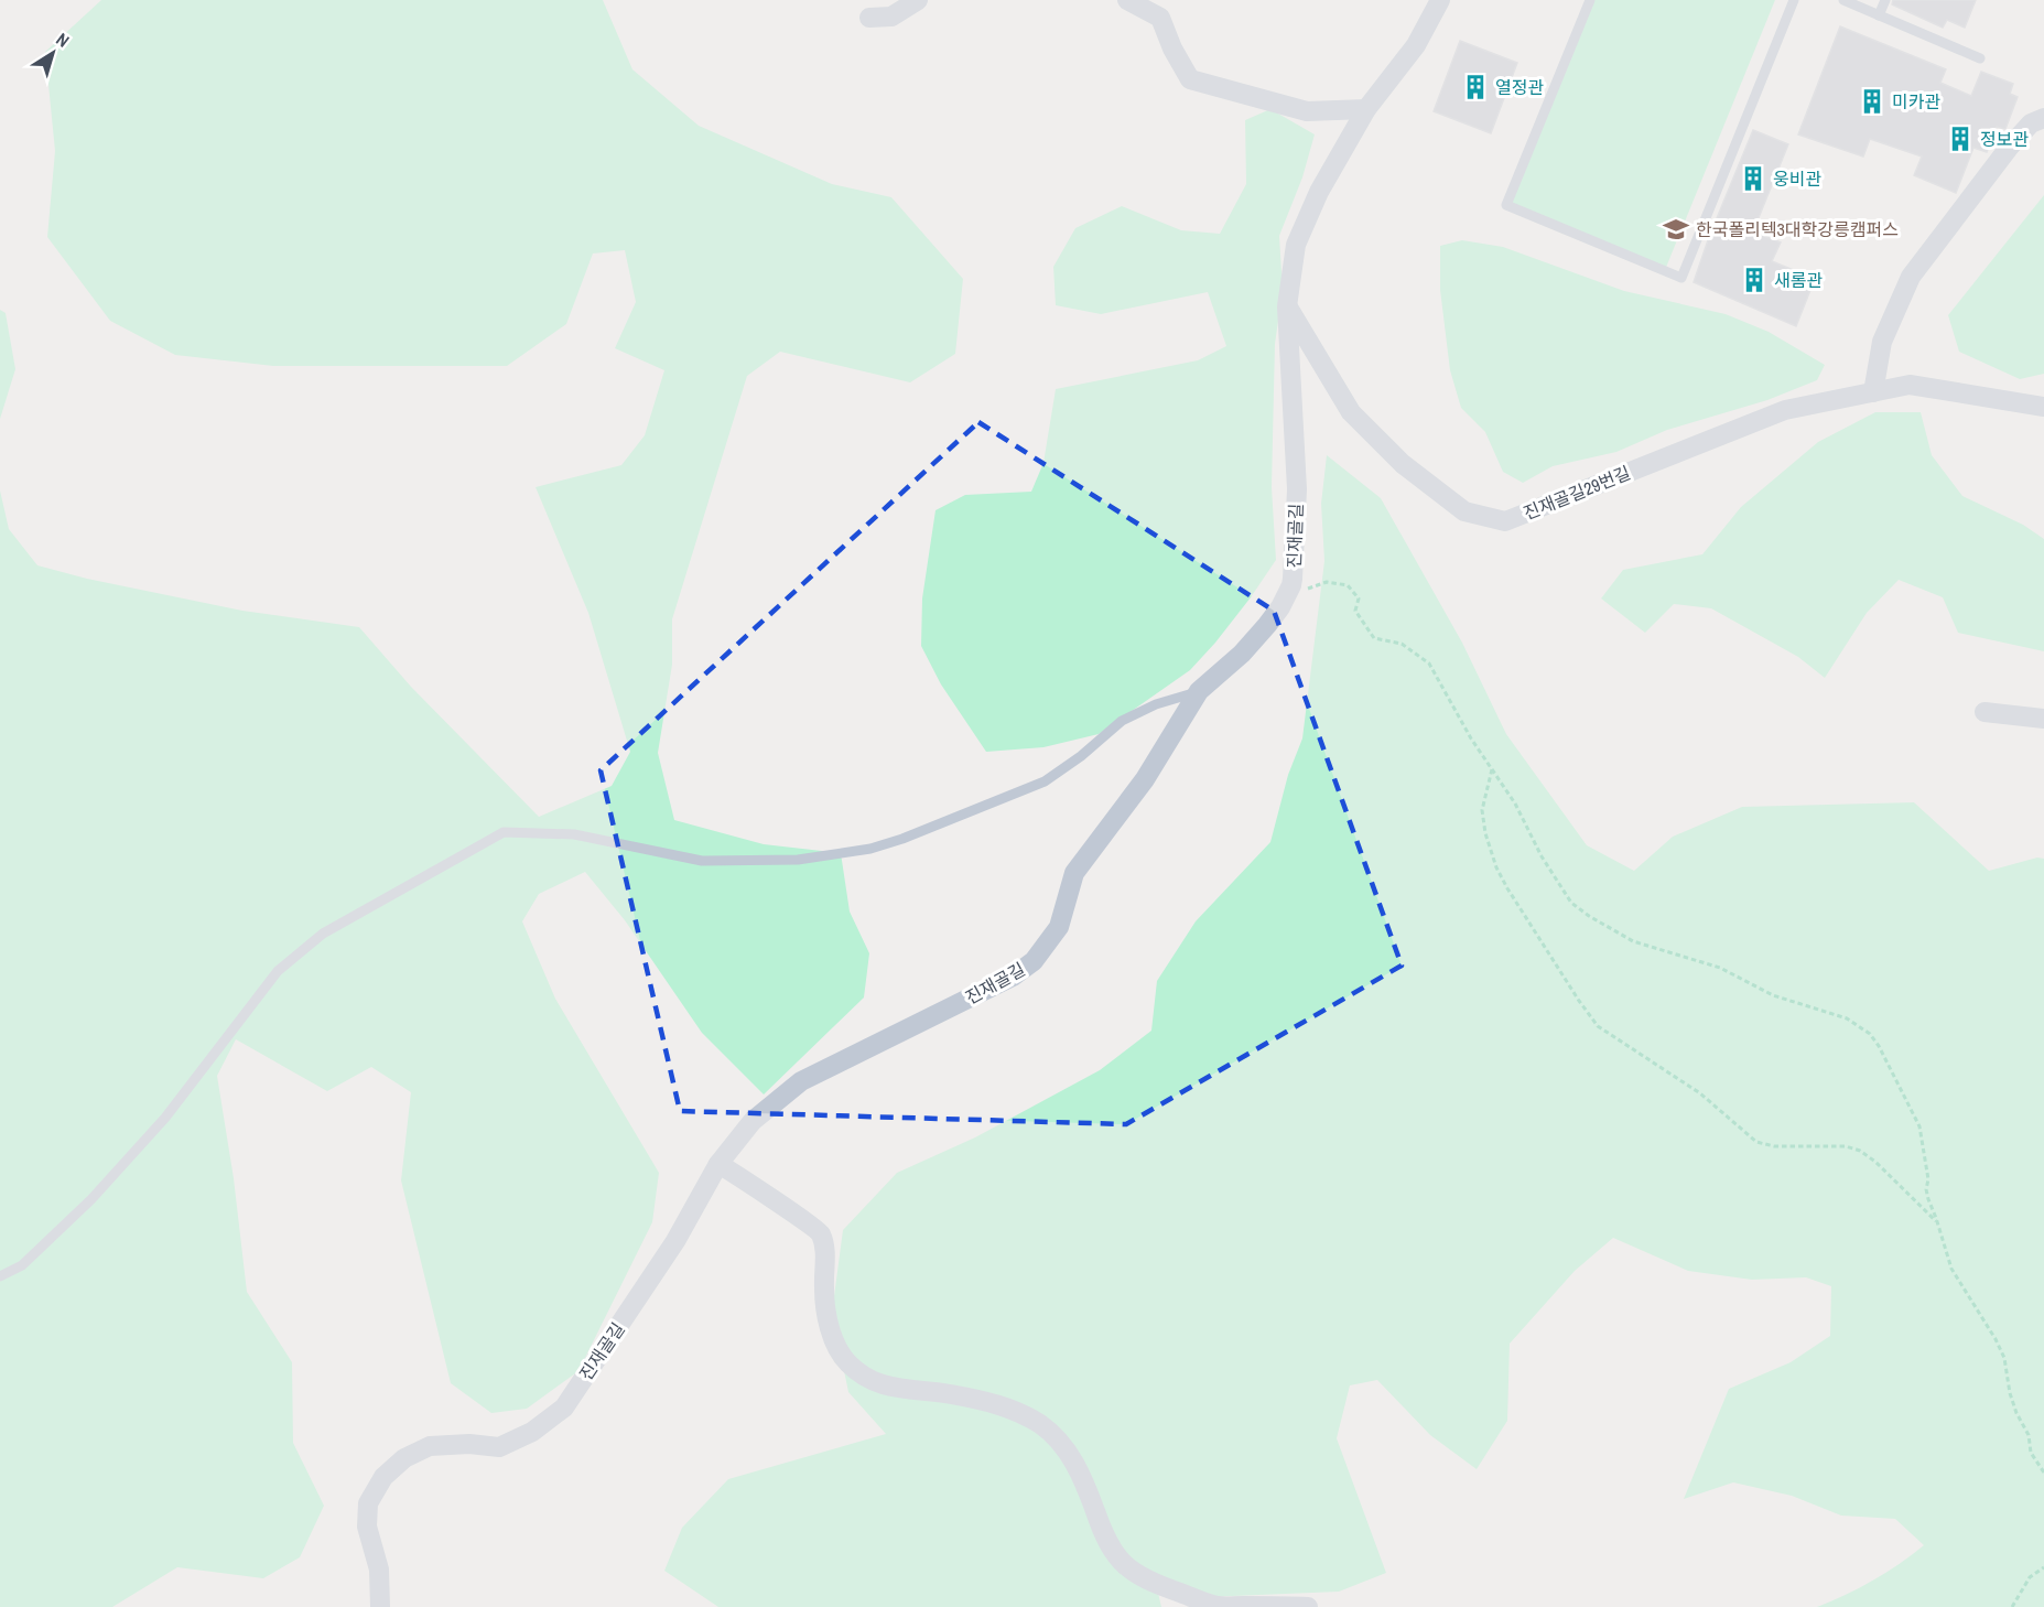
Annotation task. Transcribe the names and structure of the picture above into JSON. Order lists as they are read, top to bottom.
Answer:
{
  "streets": {
    "street": ["진재골길29번길", "진재골길"]
  },
  "crossings": [
    ["진재골길29번길", "진재골길"]
  ],
  "places": {
    "building": [
      "열정관",
      "미카관",
      "정보관",
      "웅비관",
      "새롬관"
    ],
    "school or university": ["한국폴리텍3대학강릉캠퍼스"]
  },
  "north": "top right"
}
